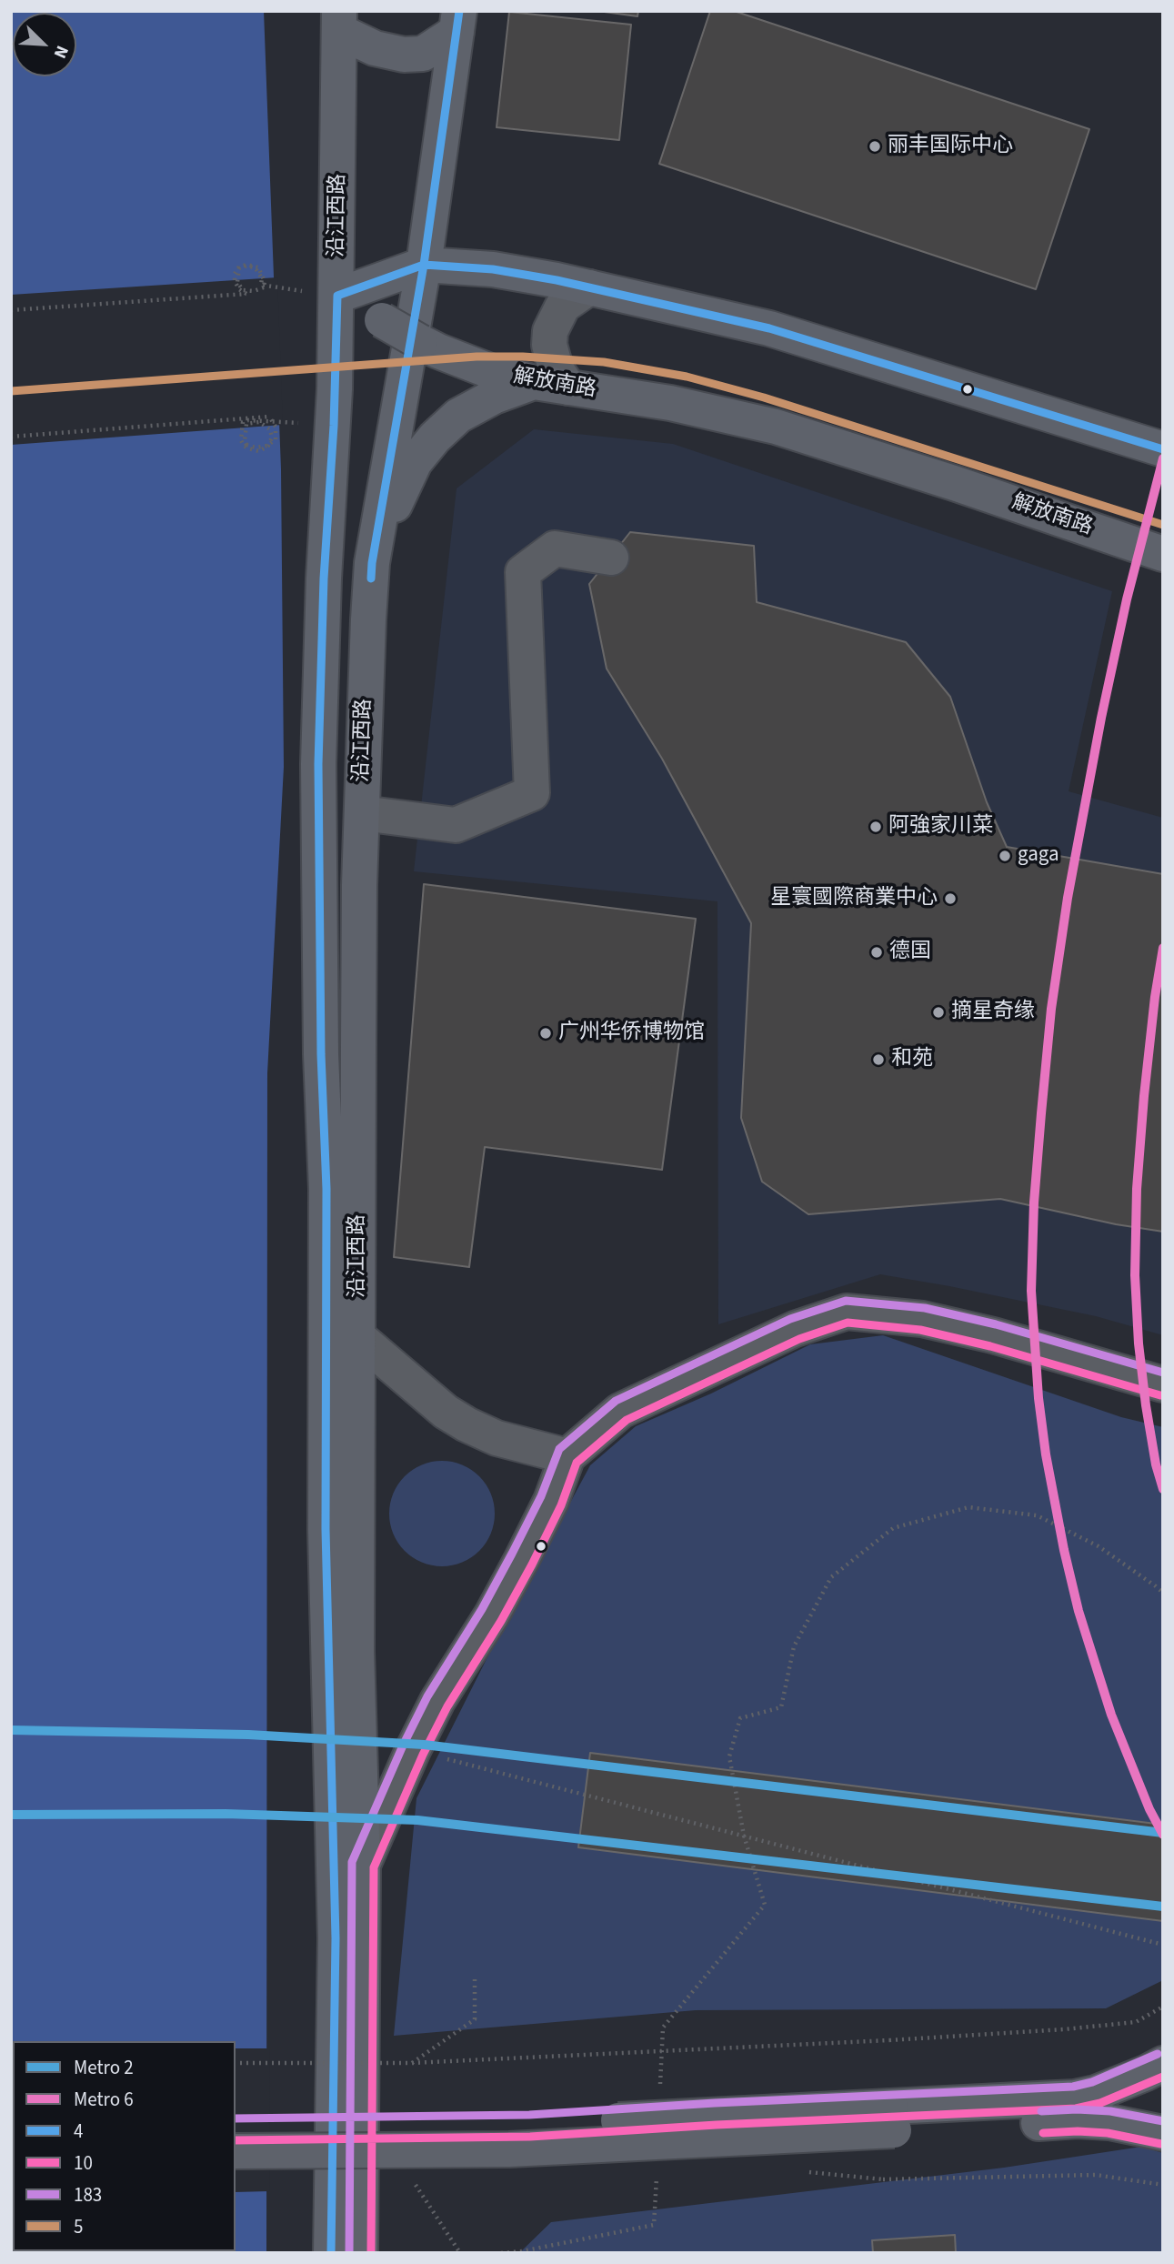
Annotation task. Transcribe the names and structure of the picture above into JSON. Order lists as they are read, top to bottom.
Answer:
{
  "streets": {
    "main road": ["沿江西路", "解放南路"]
  },
  "crossings": [
    ["沿江西路", "解放南路"]
  ],
  "places": [
    "丽丰国际中心",
    "阿強家川菜",
    "gaga",
    "星寰國際商業中心",
    "德国",
    "摘星奇缘",
    "广州华侨博物馆",
    "和苑"
  ],
  "lines": [
    "transit line 4",
    "transit line 5",
    "metro line 6",
    "transit line 183",
    "transit line 10",
    "metro line 2"
  ],
  "legend": [
    "Metro 2",
    "Metro 6",
    "4",
    "10",
    "183",
    "5"
  ],
  "north": "bottom right"
}
